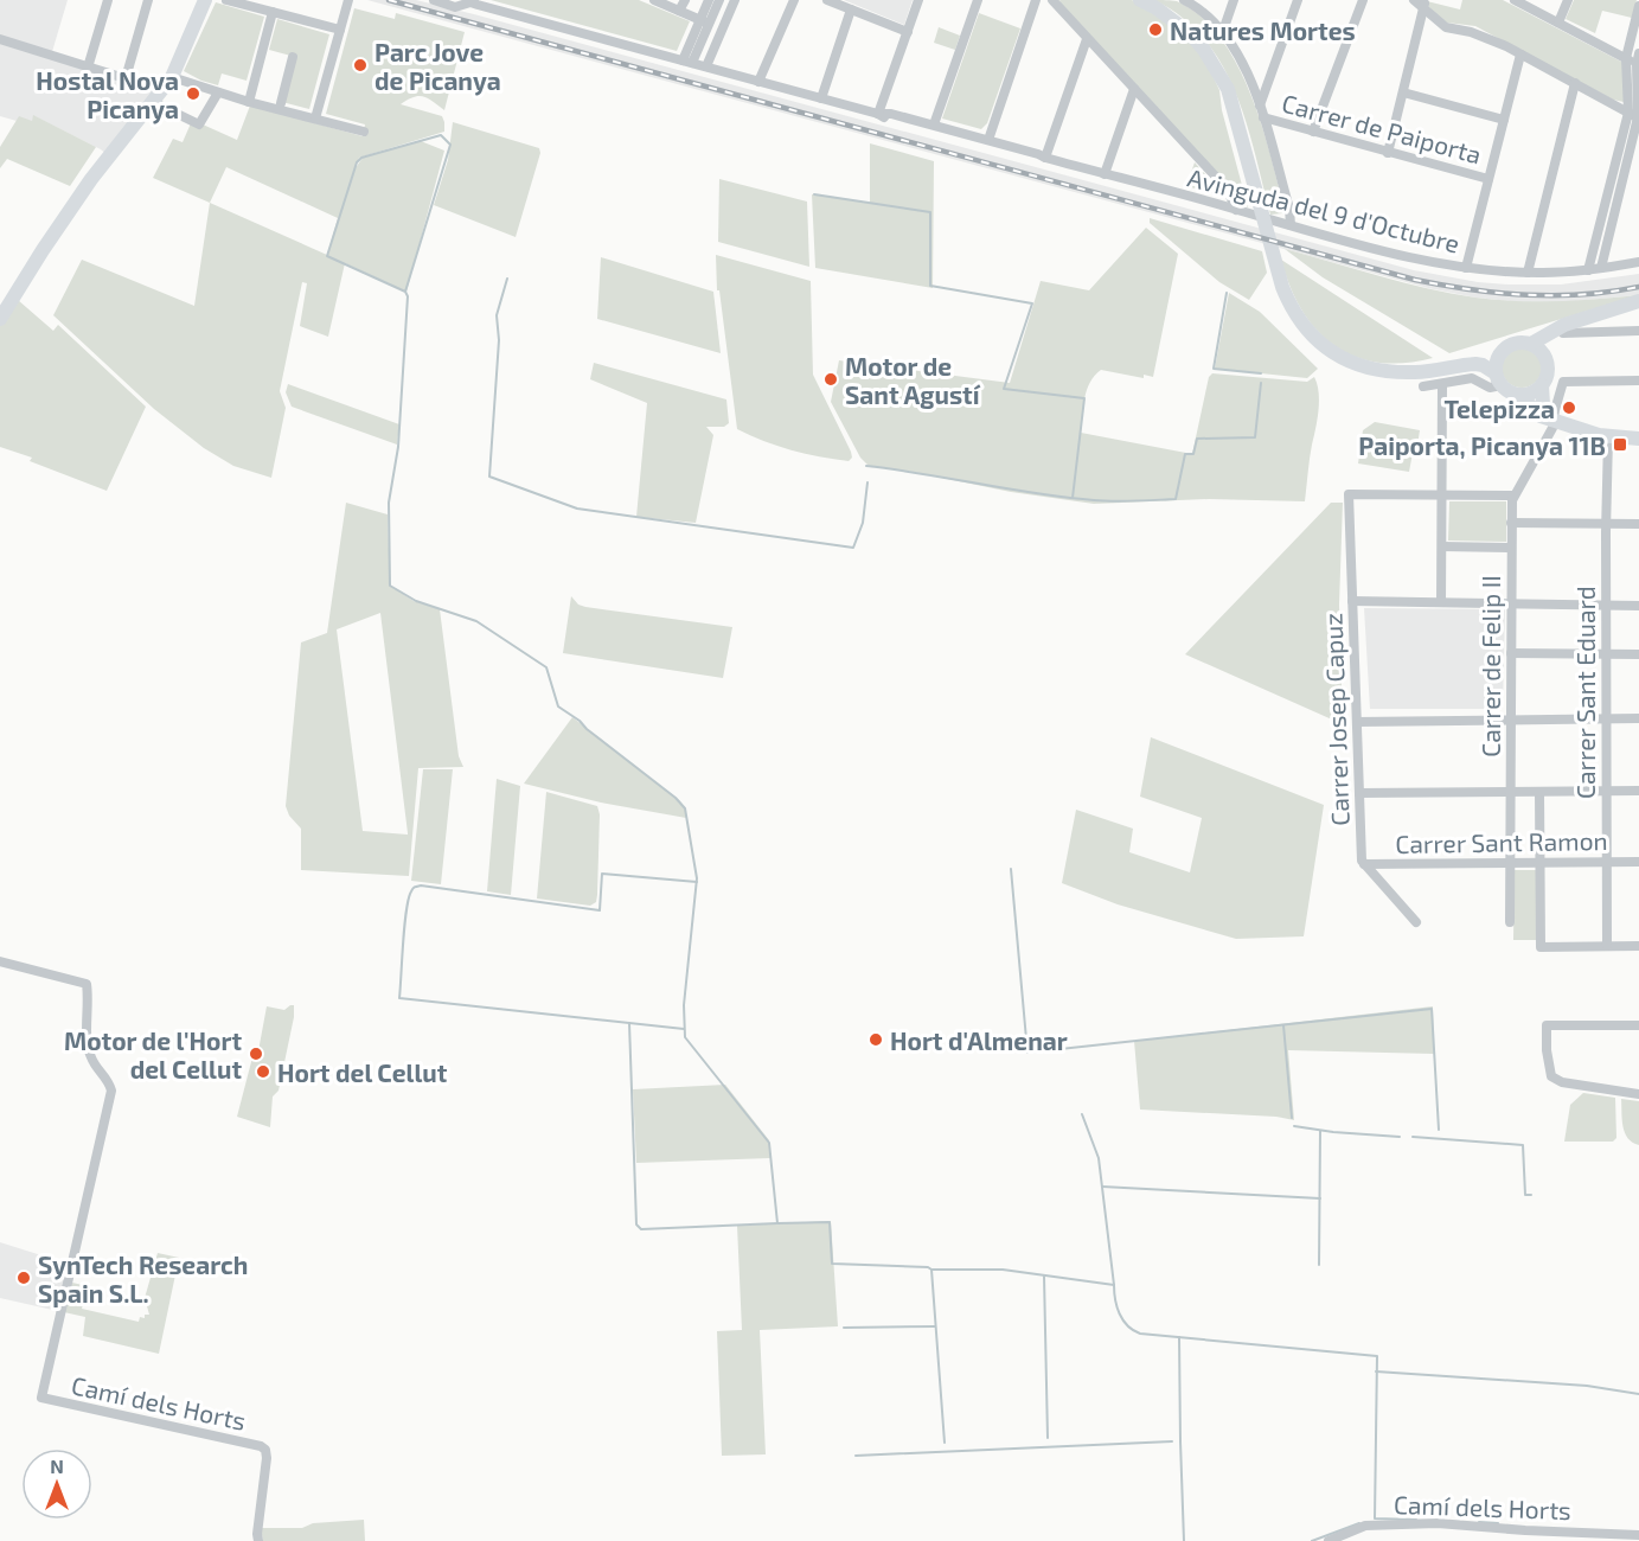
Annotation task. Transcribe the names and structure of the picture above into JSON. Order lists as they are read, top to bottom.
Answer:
{
  "streets": {
    "street": [
      "Carrer de Paiporta",
      "Avinguda del 9 d'Octubre",
      "Carrer de Felip II",
      "Carrer Sant Eduard",
      "Carrer Josep Capuz",
      "Carrer Sant Ramon",
      "Camí dels Horts"
    ]
  },
  "crossings": [
    ["Carrer de Felip II", "Carrer Sant Ramon"],
    ["Carrer Sant Eduard", "Carrer Sant Ramon"],
    ["Carrer Josep Capuz", "Carrer Sant Ramon"]
  ],
  "places": {
    "other": [
      "Natures Mortes",
      "Parc Jove de Picanya",
      "Hostal Nova Picanya",
      "Motor de Sant Agustí",
      "Telepizza",
      "Hort d'Almenar",
      "Motor de l'Hort del Cellut",
      "Hort del Cellut",
      "SynTech Research Spain S.L."
    ],
    "transit": ["Paiporta, Picanya 11B"]
  },
  "north": "top"
}
